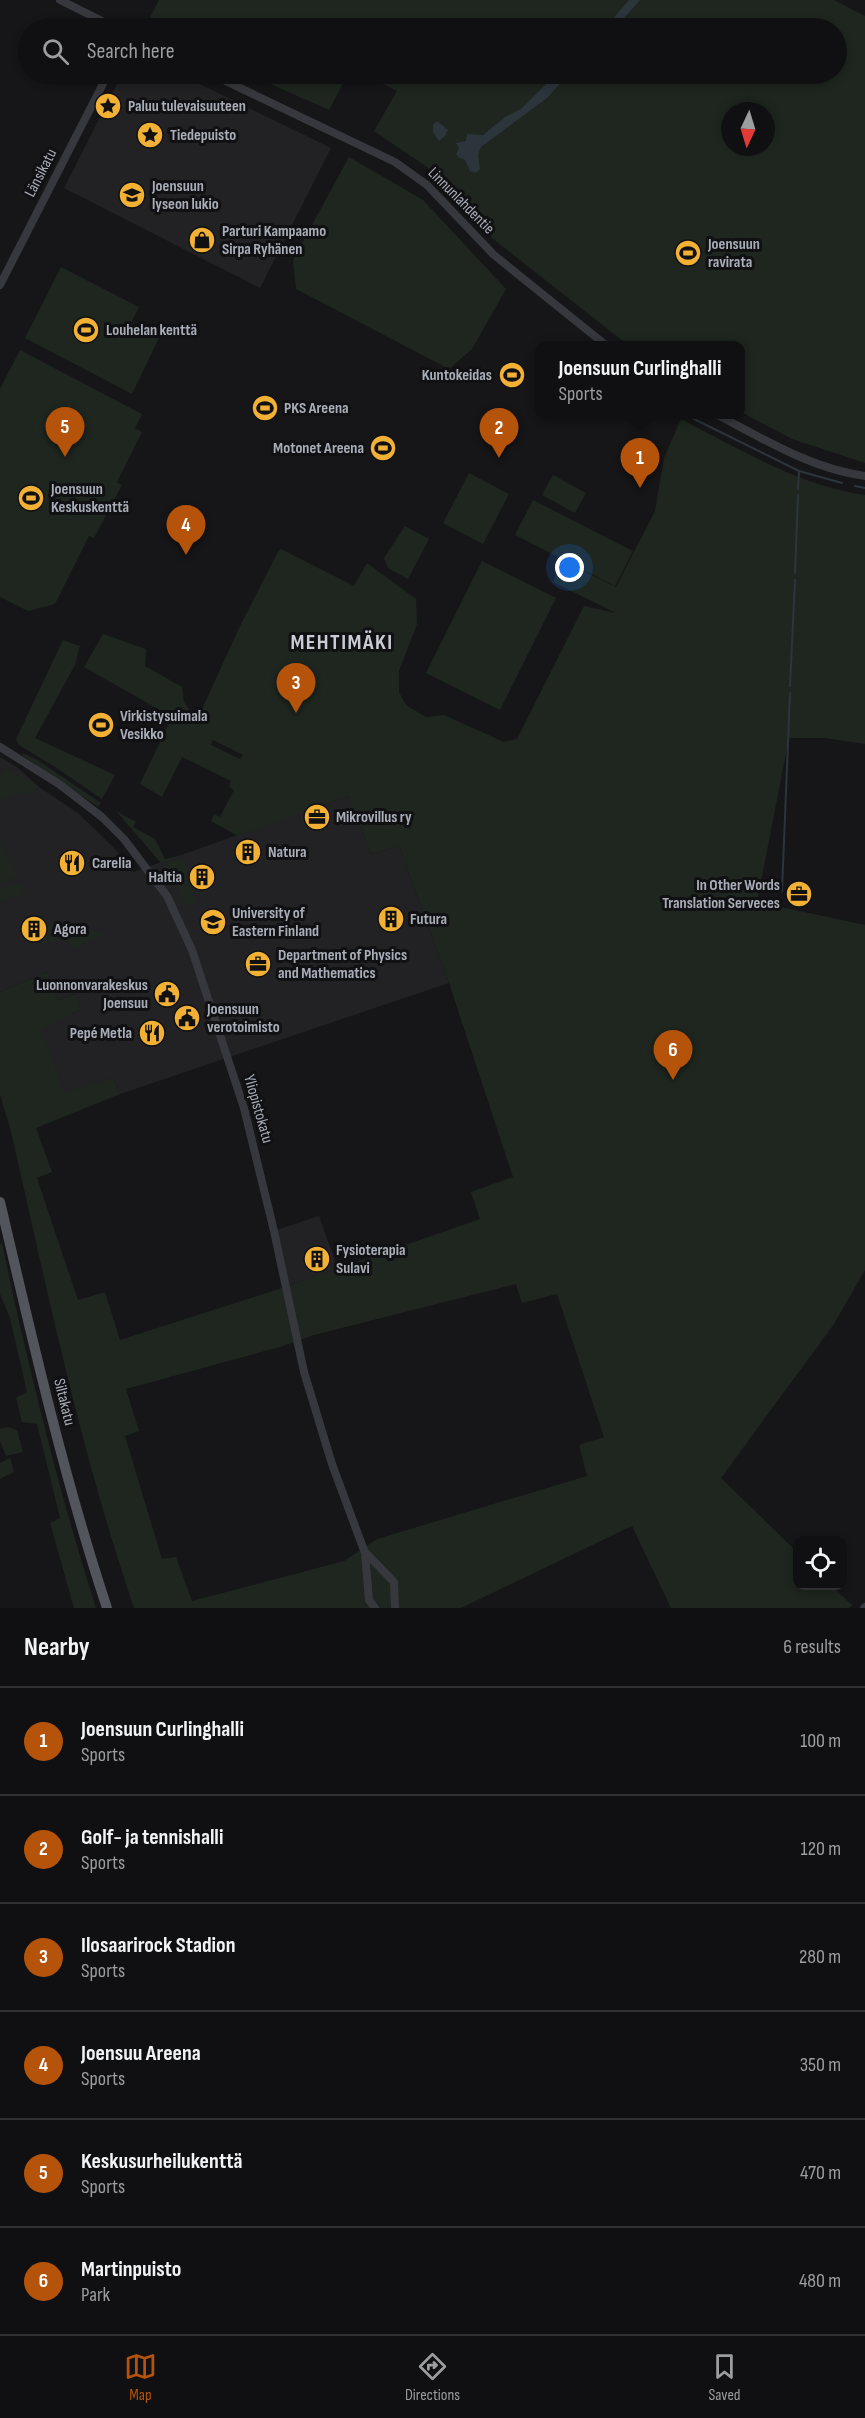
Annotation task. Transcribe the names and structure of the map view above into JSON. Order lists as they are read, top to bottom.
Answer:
{
  "streets": {
    "main road": ["Siltakatu"],
    "street": ["Länsikatu", "Linnunlahdentie", "Yliopistokatu"]
  },
  "districts": ["MEHTIMÄKI"],
  "places": {
    "place": ["Paluu tulevaisuuteen", "Tiedepuisto"],
    "school or university": ["Joensuun lyseon lukio", "University of Eastern Finland"],
    "shop": ["Parturi Kampaamo Sirpa Ryhänen"],
    "sports": [
      "Joensuun ravirata",
      "Louhelan kenttä",
      "Kuntokeidas",
      "PKS Areena",
      "Motonet Areena",
      "Joensuun Keskuskenttä",
      "Virkistysuimala Vesikko"
    ],
    "office": ["Mikrovillus ry", "In Other Words Translation Serveces", "Department of Physics and Mathematics"],
    "building": [
      "Natura",
      "Haltia",
      "Futura",
      "Agora",
      "Fysioterapia Sulavi"
    ],
    "restaurant": ["Carelia", "Pepé Metla"],
    "public building": ["Luonnonvarakeskus Joensuu", "Joensuun verotoimisto"]
  },
  "north": "bottom",
  "page": {
    "search": "Search here",
    "popup": ["Joensuun Curlinghalli", "Sports"],
    "pins": [
      "5",
      "2",
      "1",
      "4",
      "3",
      "6"
    ],
    "heading": ["Nearby", "6 results"],
    "list": [
      {
        "mark": "1",
        "name": "Joensuun Curlinghalli",
        "note": "Sports",
        "value": "100 m"
      },
      {
        "mark": "2",
        "name": "Golf- ja tennishalli",
        "note": "Sports",
        "value": "120 m"
      },
      {
        "mark": "3",
        "name": "Ilosaarirock Stadion",
        "note": "Sports",
        "value": "280 m"
      },
      {
        "mark": "4",
        "name": "Joensuu Areena",
        "note": "Sports",
        "value": "350 m"
      },
      {
        "mark": "5",
        "name": "Keskusurheilukenttä",
        "note": "Sports",
        "value": "470 m"
      },
      {
        "mark": "6",
        "name": "Martinpuisto",
        "note": "Park",
        "value": "480 m"
      }
    ],
    "nav": ["Map", "Directions", "Saved"]
  }
}
